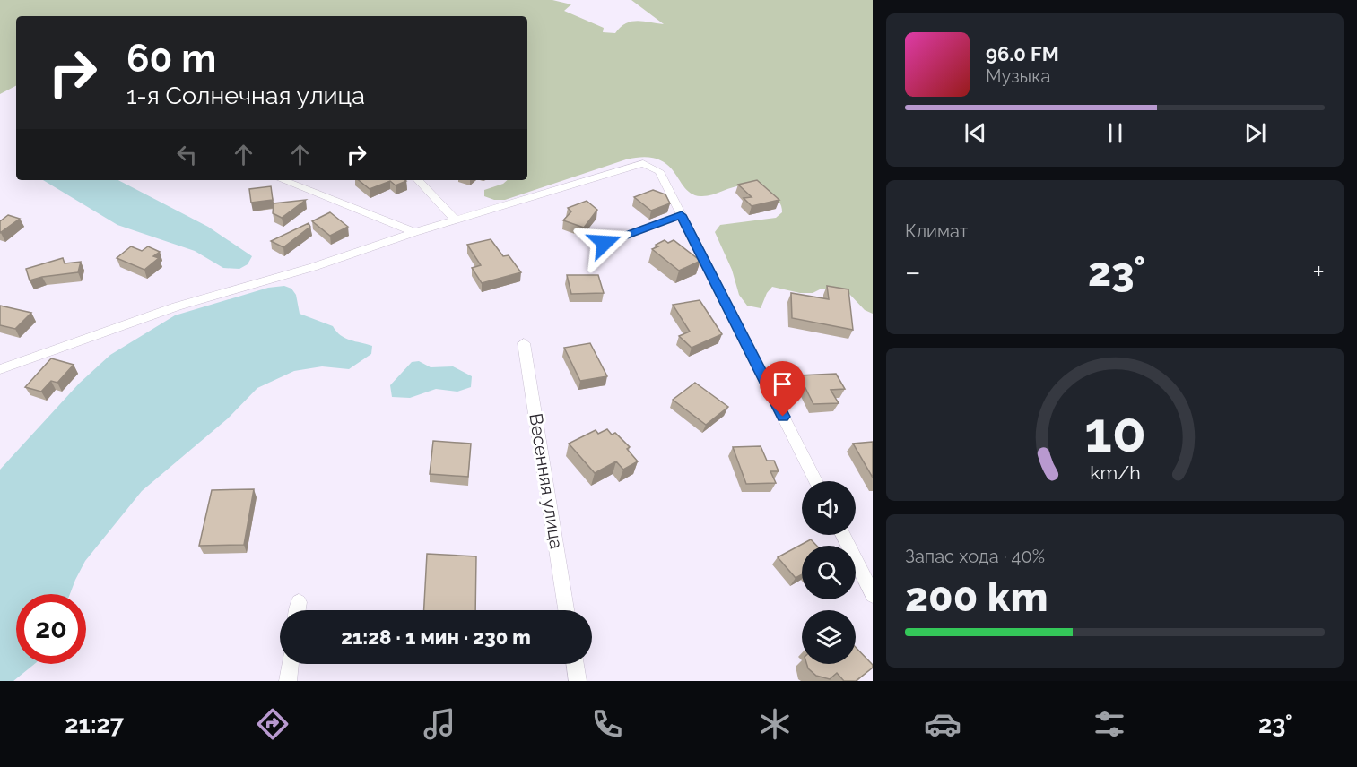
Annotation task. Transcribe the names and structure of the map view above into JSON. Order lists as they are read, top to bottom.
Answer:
{
  "streets": {
    "street": ["Весенняя улица"]
  },
  "page": {
    "turn": ["60 m", "1-я Солнечная улица"],
    "song": ["96.0 FM", "Музыка"],
    "tile": [
      "Климат",
      ["Запас хода · 40%", "200 km"]
    ],
    "heat": ["−", "23°", "+"],
    "limit": "20",
    "trip": "21:28 · 1 мин · 230 m",
    "tabs": ["21:27", "23°"],
    "gauge": ["10", "km/h"]
  }
}
